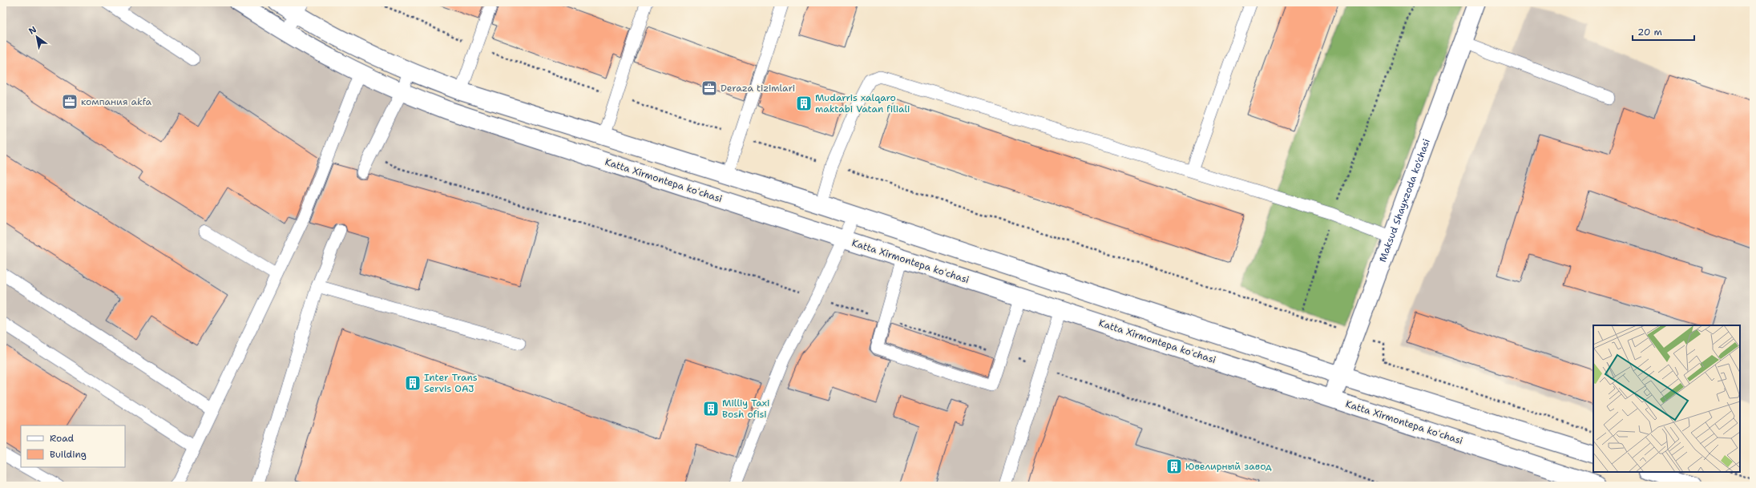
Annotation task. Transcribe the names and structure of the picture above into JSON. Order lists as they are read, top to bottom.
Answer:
{
  "streets": {
    "main road": ["Katta Xirmontepa koʻchasi", "Maksud Shayxzoda ko'chasi"]
  },
  "crossings": [
    ["Katta Xirmontepa koʻchasi", "Maksud Shayxzoda ko'chasi"]
  ],
  "places": {
    "office": ["Deraza tizimlari", "компания akfa"],
    "building": [
      "Mudarris xalqaro maktabi Vatan filiali",
      "Inter Trans Servis OAJ",
      "Milliy Taxi Bosh ofisi",
      "Ювелирный завод"
    ]
  },
  "legend": ["Road", "Building"],
  "scale_bar": "20 m",
  "north": "top left"
}
